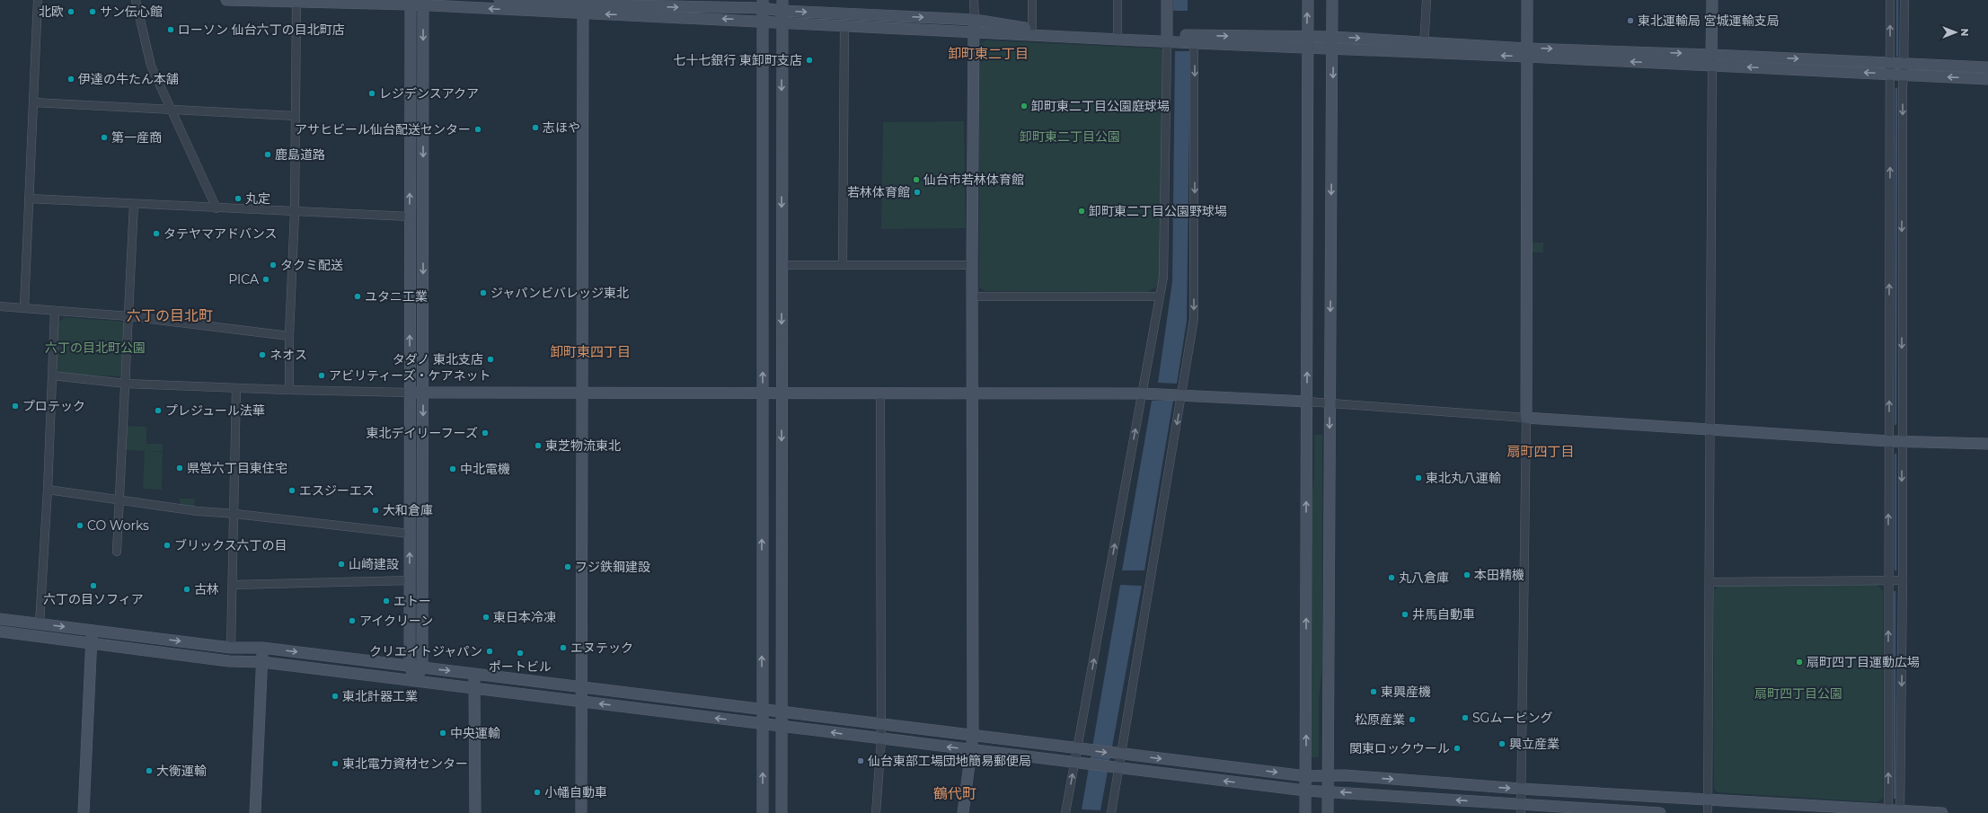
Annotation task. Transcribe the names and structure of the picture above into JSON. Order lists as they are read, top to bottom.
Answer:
{
  "districts": [
    "卸町東二丁目",
    "六丁の目北町",
    "卸町東四丁目",
    "扇町四丁目",
    "鶴代町"
  ],
  "parks": ["卸町東二丁目公園", "六丁の目北町公園", "扇町四丁目公園"],
  "places": [
    "北欧",
    "サン伝心館",
    "東北運輸局 宮城運輸支局",
    "ローソン 仙台六丁の目北町店",
    "七十七銀行 東卸町支店",
    "伊達の牛たん本舗",
    "レジデンスアクア",
    "卸町東二丁目公園庭球場",
    "志ほや",
    "アサヒビール仙台配送センター",
    "第一産商",
    "鹿島道路",
    "仙台市若林体育館",
    "若林体育館",
    "丸定",
    "卸町東二丁目公園野球場",
    "タテヤマアドバンス",
    "タクミ配送",
    "PICA",
    "ジャパンビバレッジ東北",
    "ユタニ工業",
    "ネオス",
    "タダノ 東北支店",
    "アビリティーズ・ケアネット",
    "プロテック",
    "プレジュール法華",
    "東北デイリーフーズ",
    "東芝物流東北",
    "県営六丁目東住宅",
    "中北電機",
    "東北丸八運輸",
    "エスジーエス",
    "大和倉庫",
    "CO Works",
    "ブリックス六丁の目",
    "山崎建設",
    "フジ鉄鋼建設",
    "本田精機",
    "丸八倉庫",
    "六丁の目ソフィア",
    "古林",
    "エトー",
    "井馬自動車",
    "東日本冷凍",
    "アイクリーン",
    "エヌテック",
    "クリエイトジャパン",
    "ポートビル",
    "扇町四丁目運動広場",
    "東興産機",
    "東北計器工業",
    "SGムービング",
    "松原産業",
    "中央運輸",
    "興立産業",
    "関東ロックウール",
    "仙台東部工場団地簡易郵便局",
    "東北電力資材センター",
    "大衡運輸",
    "小幡自動車"
  ],
  "north": "right"
}
